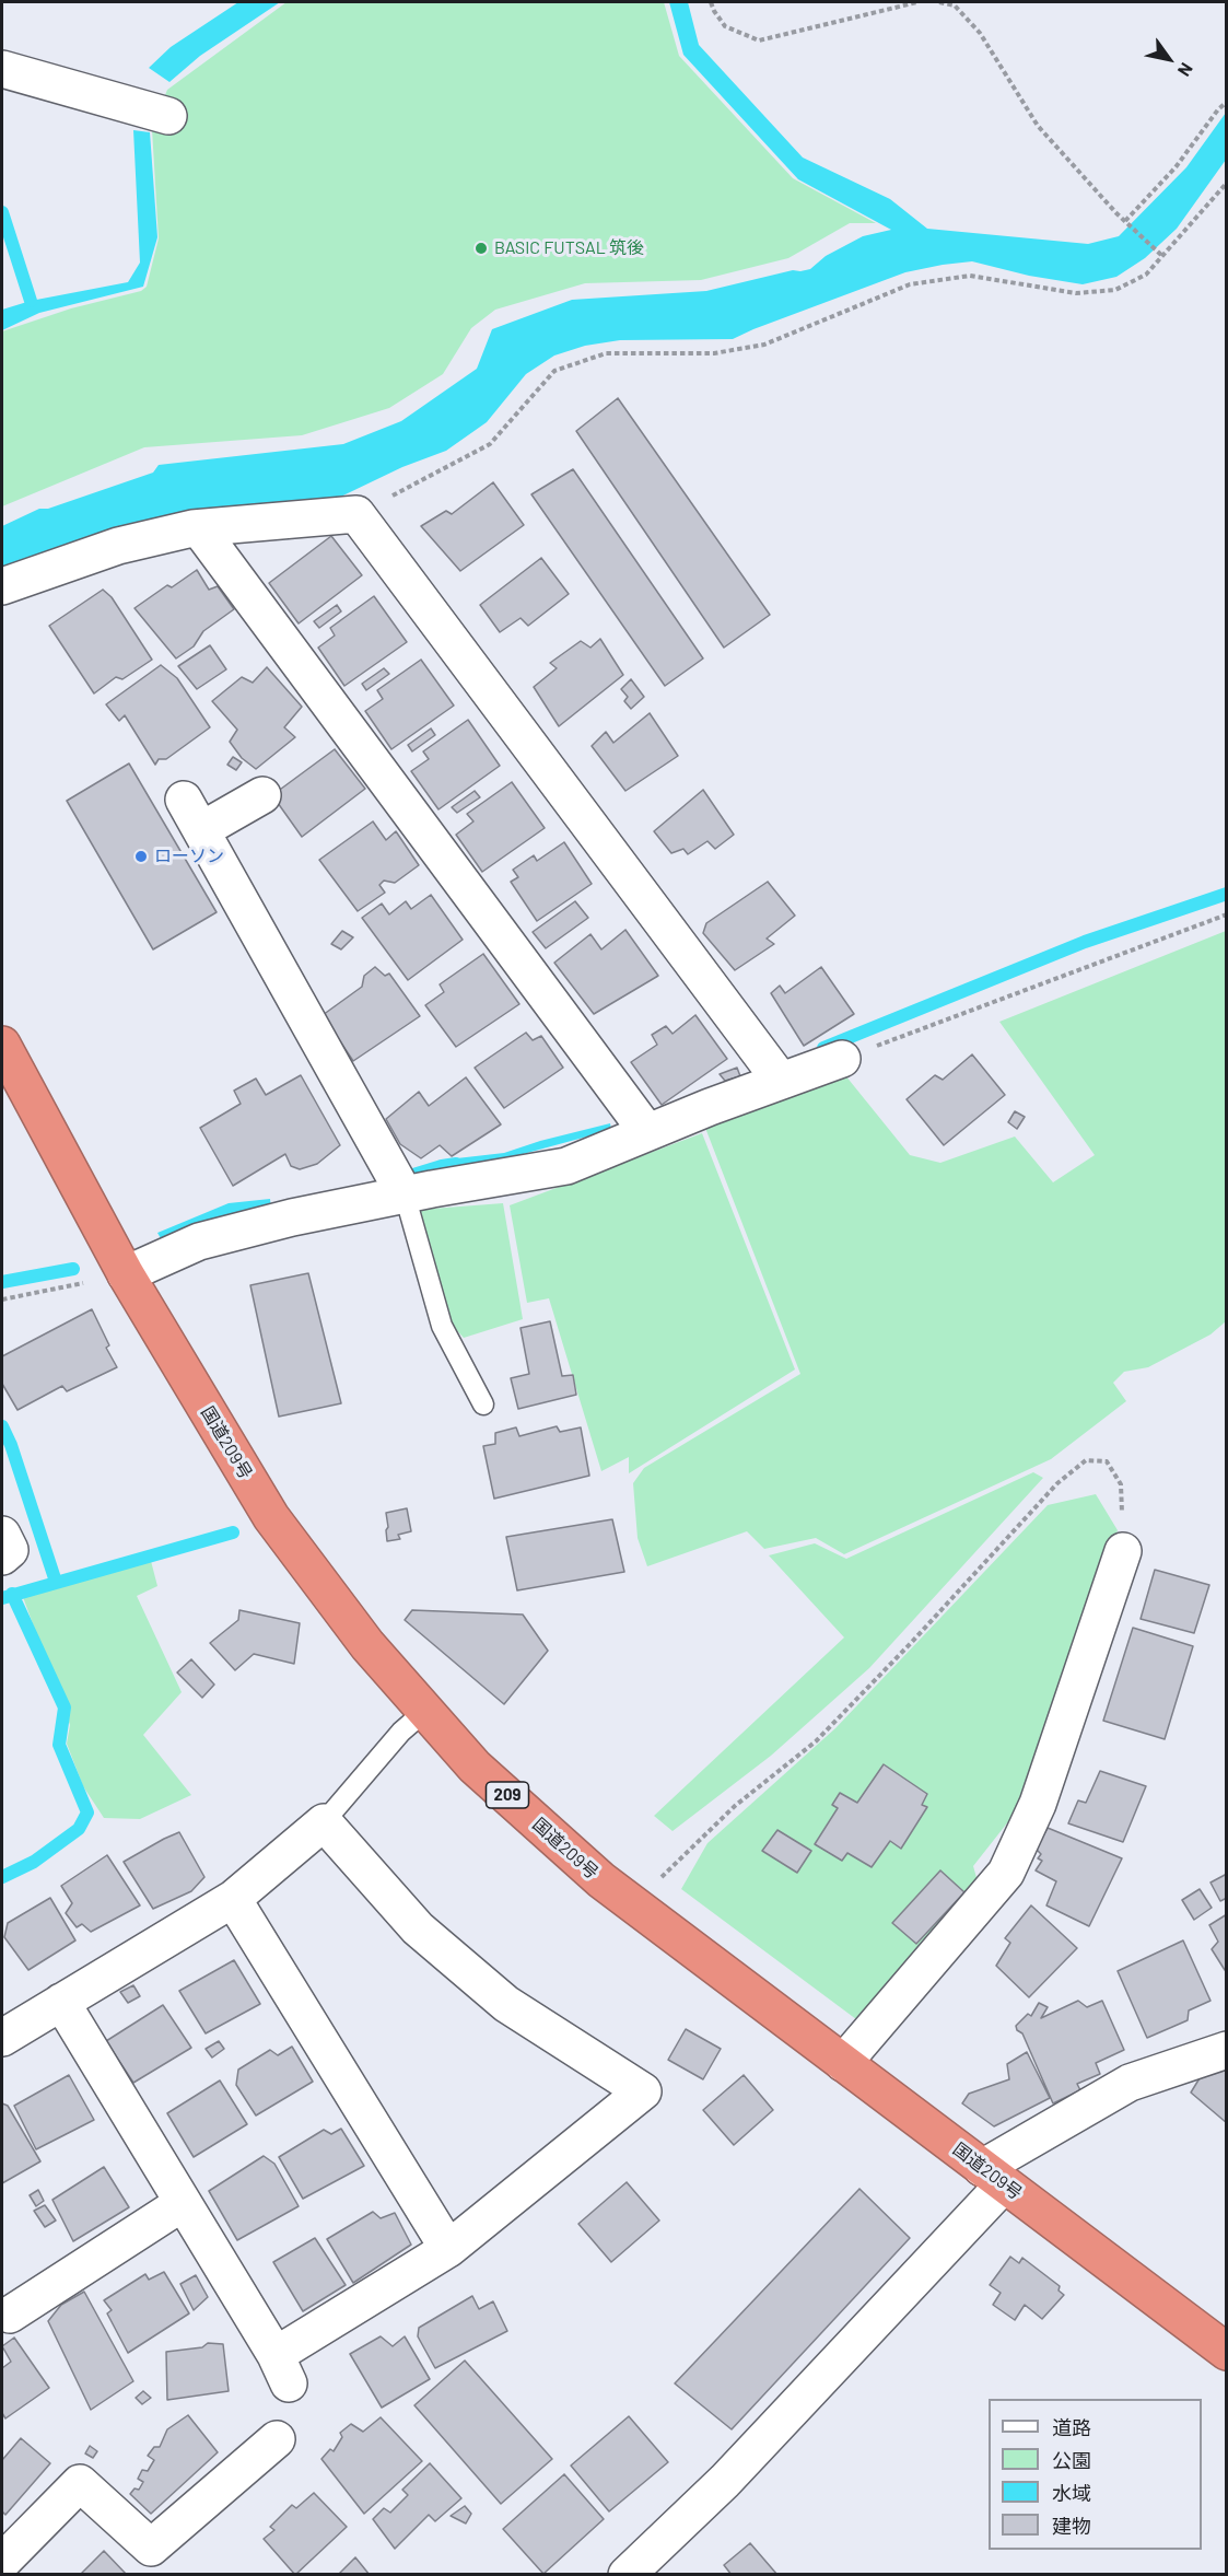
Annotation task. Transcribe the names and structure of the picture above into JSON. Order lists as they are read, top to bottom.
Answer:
{
  "streets": {
    "highway": ["国道209号", "209"]
  },
  "places": ["BASIC FUTSAL 筑後", "ローソン"],
  "legend": [
    "道路",
    "公園",
    "水域",
    "建物"
  ],
  "north": "bottom right"
}
